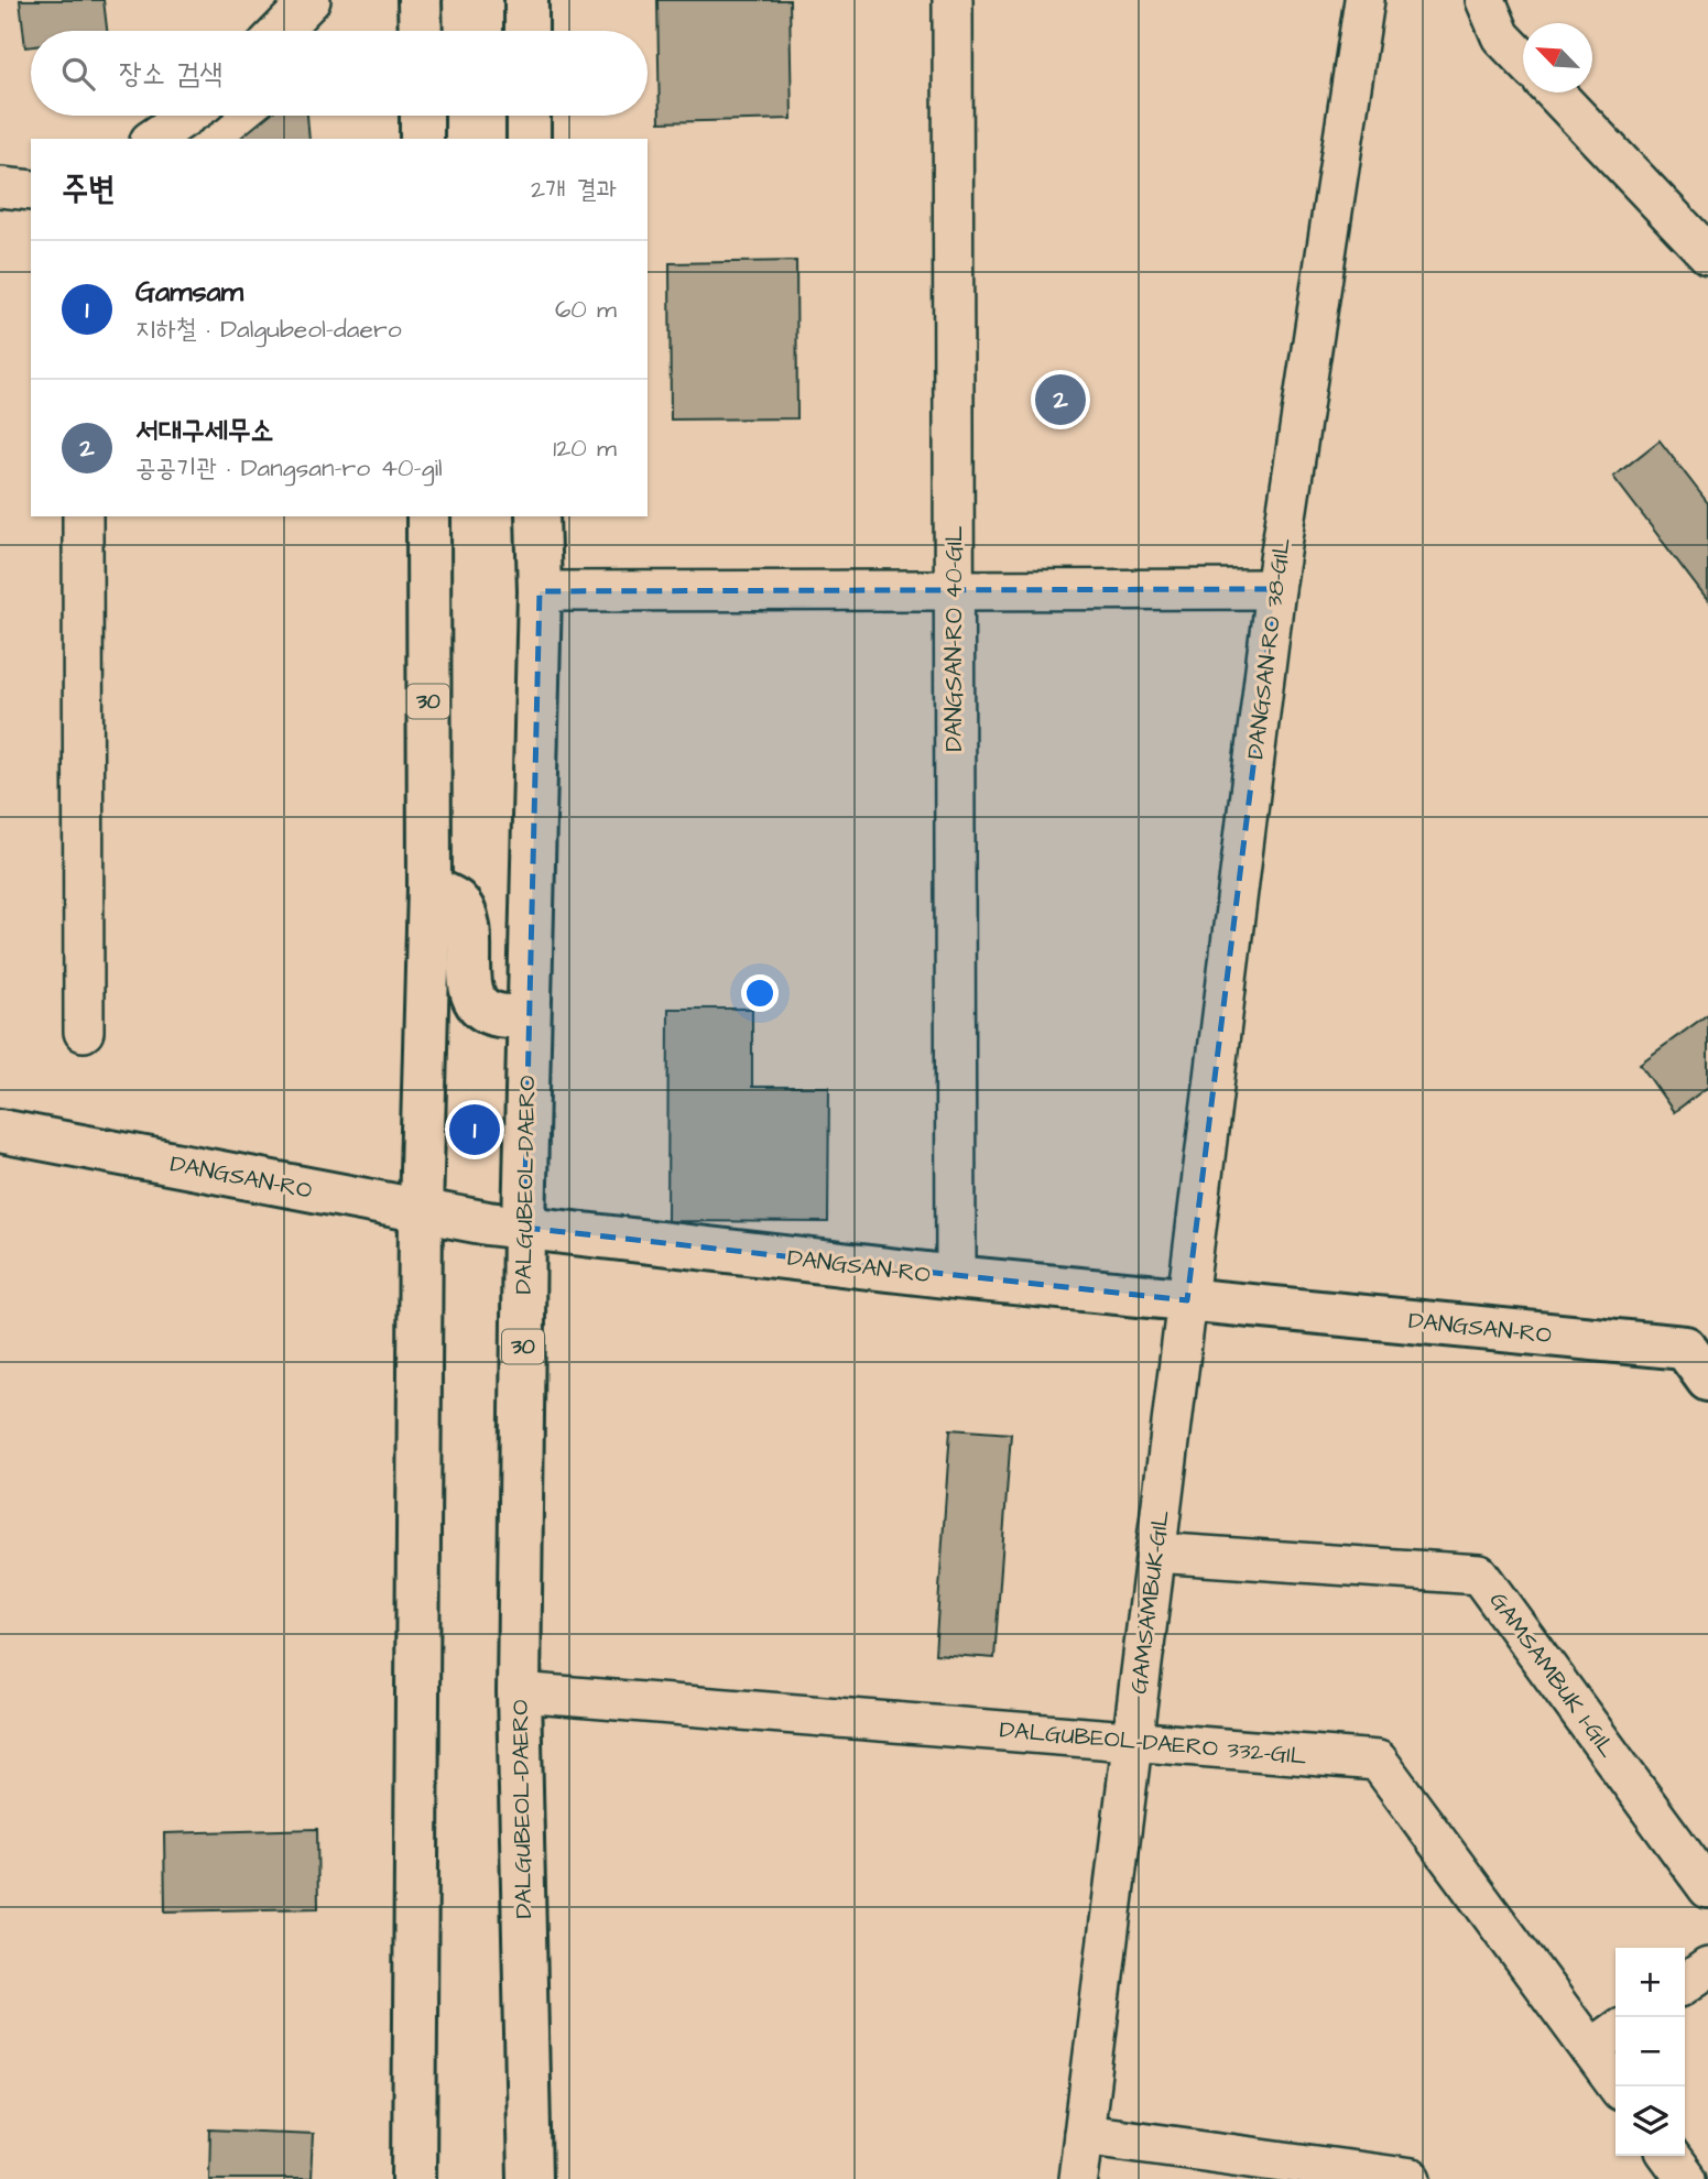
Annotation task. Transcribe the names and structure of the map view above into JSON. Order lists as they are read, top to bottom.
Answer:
{
  "streets": {
    "main road": ["30", "DANGSAN-RO", "DALGUBEOL-DAERO"],
    "street": [
      "DANGSAN-RO 40-GIL",
      "DANGSAN-RO 38-GIL",
      "GAMSAMBUK-GIL",
      "GAMSAMBUK 1-GIL",
      "DALGUBEOL-DAERO 332-GIL"
    ]
  },
  "crossings": [
    ["DANGSAN-RO 40-GIL", "DANGSAN-RO"],
    ["DANGSAN-RO 38-GIL", "DANGSAN-RO"],
    ["DANGSAN-RO 38-GIL", "GAMSAMBUK-GIL"],
    ["30", "DANGSAN-RO"],
    ["DANGSAN-RO", "DALGUBEOL-DAERO"],
    ["DANGSAN-RO", "GAMSAMBUK-GIL"],
    ["DALGUBEOL-DAERO", "DALGUBEOL-DAERO 332-GIL"],
    ["GAMSAMBUK-GIL", "GAMSAMBUK 1-GIL"],
    ["GAMSAMBUK-GIL", "DALGUBEOL-DAERO 332-GIL"]
  ],
  "north": "top left",
  "page": {
    "search": "장소 검색",
    "heading": ["주변", "2개 결과"],
    "list": [
      {
        "mark": "1",
        "name": "Gamsam",
        "note": "지하철 · Dalgubeol-daero",
        "value": "60 m"
      },
      {
        "mark": "2",
        "name": "서대구세무소",
        "note": "공공기관 · Dangsan-ro 40-gil",
        "value": "120 m"
      }
    ],
    "pins": ["2", "1"],
    "map_buttons": ["+", "−"]
  }
}
